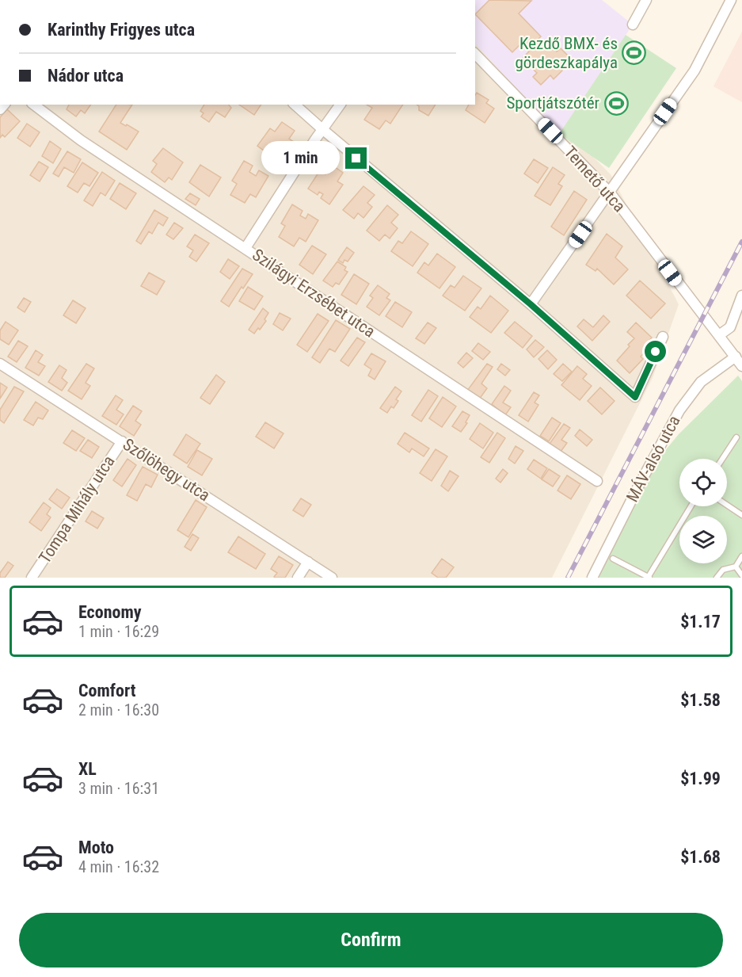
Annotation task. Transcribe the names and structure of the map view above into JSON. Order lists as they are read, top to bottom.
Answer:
{
  "streets": {
    "street": [
      "Temető utca",
      "Szilágyi Erzsébet utca",
      "MÁV-alsó utca",
      "Szőlöhegy utca",
      "Tompa Mihály utca"
    ]
  },
  "crossings": [
    ["Temető utca", "MÁV-alsó utca"],
    ["Szőlöhegy utca", "Tompa Mihály utca"]
  ],
  "places": {
    "sports": ["Kezdő BMX- és gördeszkapálya", "Sportjátszótér"]
  },
  "page": {
    "banner": ["Karinthy Frigyes utca", "Nádor utca"],
    "bubble": "1 min",
    "list": [
      {
        "name": "Economy",
        "note": "1 min · 16:29",
        "value": "$1.17"
      },
      {
        "name": "Comfort",
        "note": "2 min · 16:30",
        "value": "$1.58"
      },
      {
        "name": "XL",
        "note": "3 min · 16:31",
        "value": "$1.99"
      },
      {
        "name": "Moto",
        "note": "4 min · 16:32",
        "value": "$1.68"
      }
    ],
    "buttons": "Confirm"
  }
}
